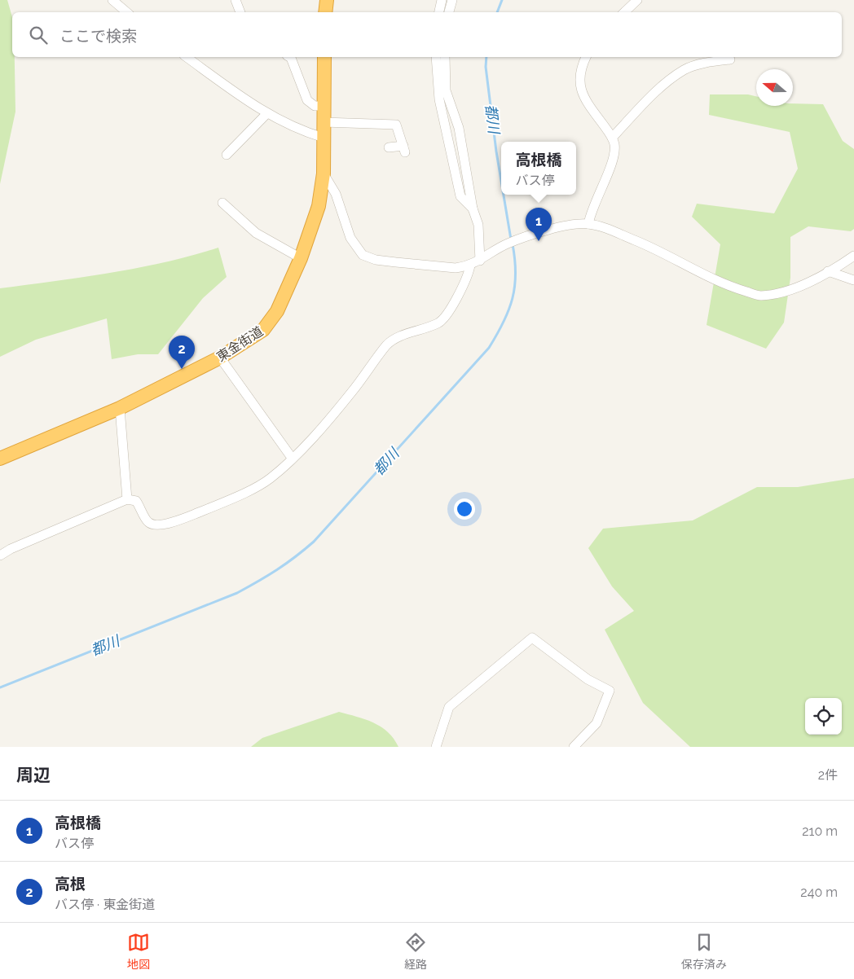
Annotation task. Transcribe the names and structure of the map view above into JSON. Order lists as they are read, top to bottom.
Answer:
{
  "streets": {
    "highway": ["東金街道"]
  },
  "water": ["都川"],
  "north": "left",
  "page": {
    "search": "ここで検索",
    "popup": ["高根橋", "バス停"],
    "pins": ["1", "2"],
    "heading": ["周辺", "2件"],
    "list": [
      {
        "mark": "1",
        "name": "高根橋",
        "note": "バス停",
        "value": "210 m"
      },
      {
        "mark": "2",
        "name": "高根",
        "note": "バス停 · 東金街道",
        "value": "240 m"
      }
    ],
    "nav": ["地図", "経路", "保存済み"]
  }
}
